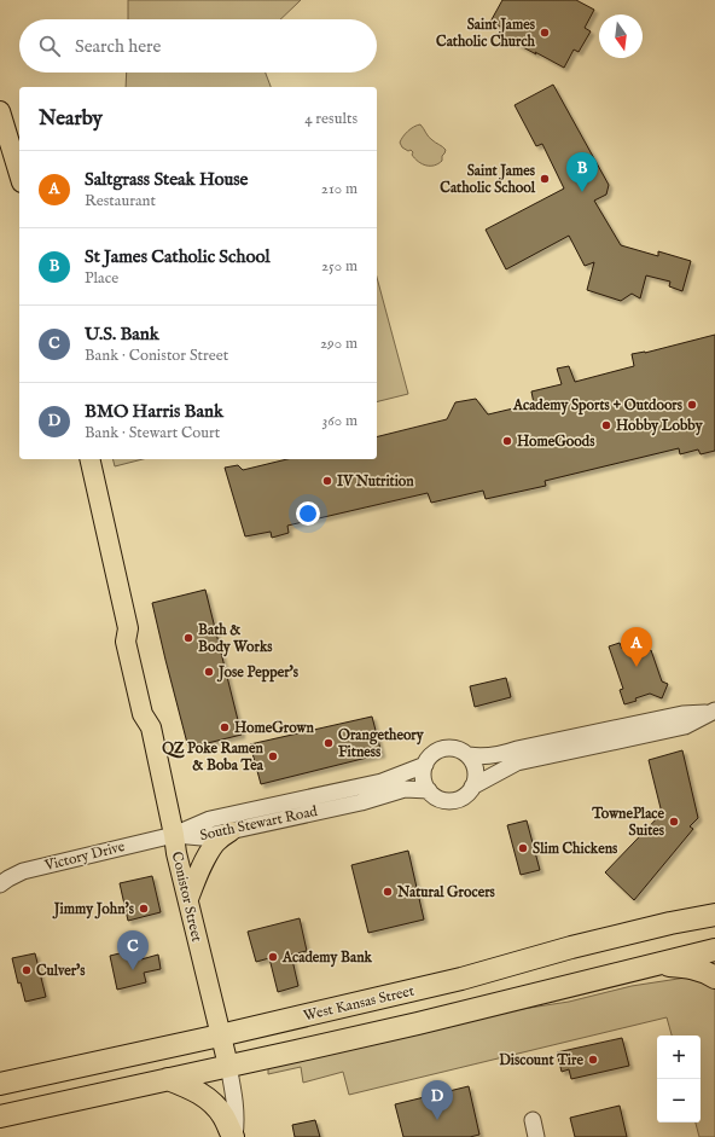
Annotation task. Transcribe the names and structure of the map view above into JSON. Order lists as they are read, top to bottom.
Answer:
{
  "streets": {
    "highway": ["West Kansas Street"],
    "main road": ["Conistor Street"],
    "street": ["South Stewart Road", "Victory Drive"]
  },
  "crossings": [
    ["South Stewart Road", "Victory Drive"],
    ["South Stewart Road", "Conistor Street"],
    ["Victory Drive", "Conistor Street"],
    ["Conistor Street", "West Kansas Street"]
  ],
  "places": [
    "Saint James Catholic Church",
    "Saint James Catholic School",
    "Academy Sports + Outdoors",
    "Hobby Lobby",
    "HomeGoods",
    "IV Nutrition",
    "Bath & Body Works",
    "Jose Pepper's",
    "HomeGrown",
    "Orangetheory Fitness",
    "QZ Poke Ramen & Boba Tea",
    "TownePlace Suites",
    "Slim Chickens",
    "Natural Grocers",
    "Jimmy John's",
    "Academy Bank",
    "Culver's",
    "Discount Tire"
  ],
  "north": "bottom",
  "page": {
    "search": "Search here",
    "heading": ["Nearby", "4 results"],
    "list": [
      {
        "mark": "A",
        "name": "Saltgrass Steak House",
        "note": "Restaurant",
        "value": "210 m"
      },
      {
        "mark": "B",
        "name": "St James Catholic School",
        "note": "Place",
        "value": "250 m"
      },
      {
        "mark": "C",
        "name": "U.S. Bank",
        "note": "Bank · Conistor Street",
        "value": "290 m"
      },
      {
        "mark": "D",
        "name": "BMO Harris Bank",
        "note": "Bank · Stewart Court",
        "value": "360 m"
      }
    ],
    "pins": [
      "B",
      "A",
      "C",
      "D"
    ],
    "map_buttons": ["+", "−"]
  }
}
